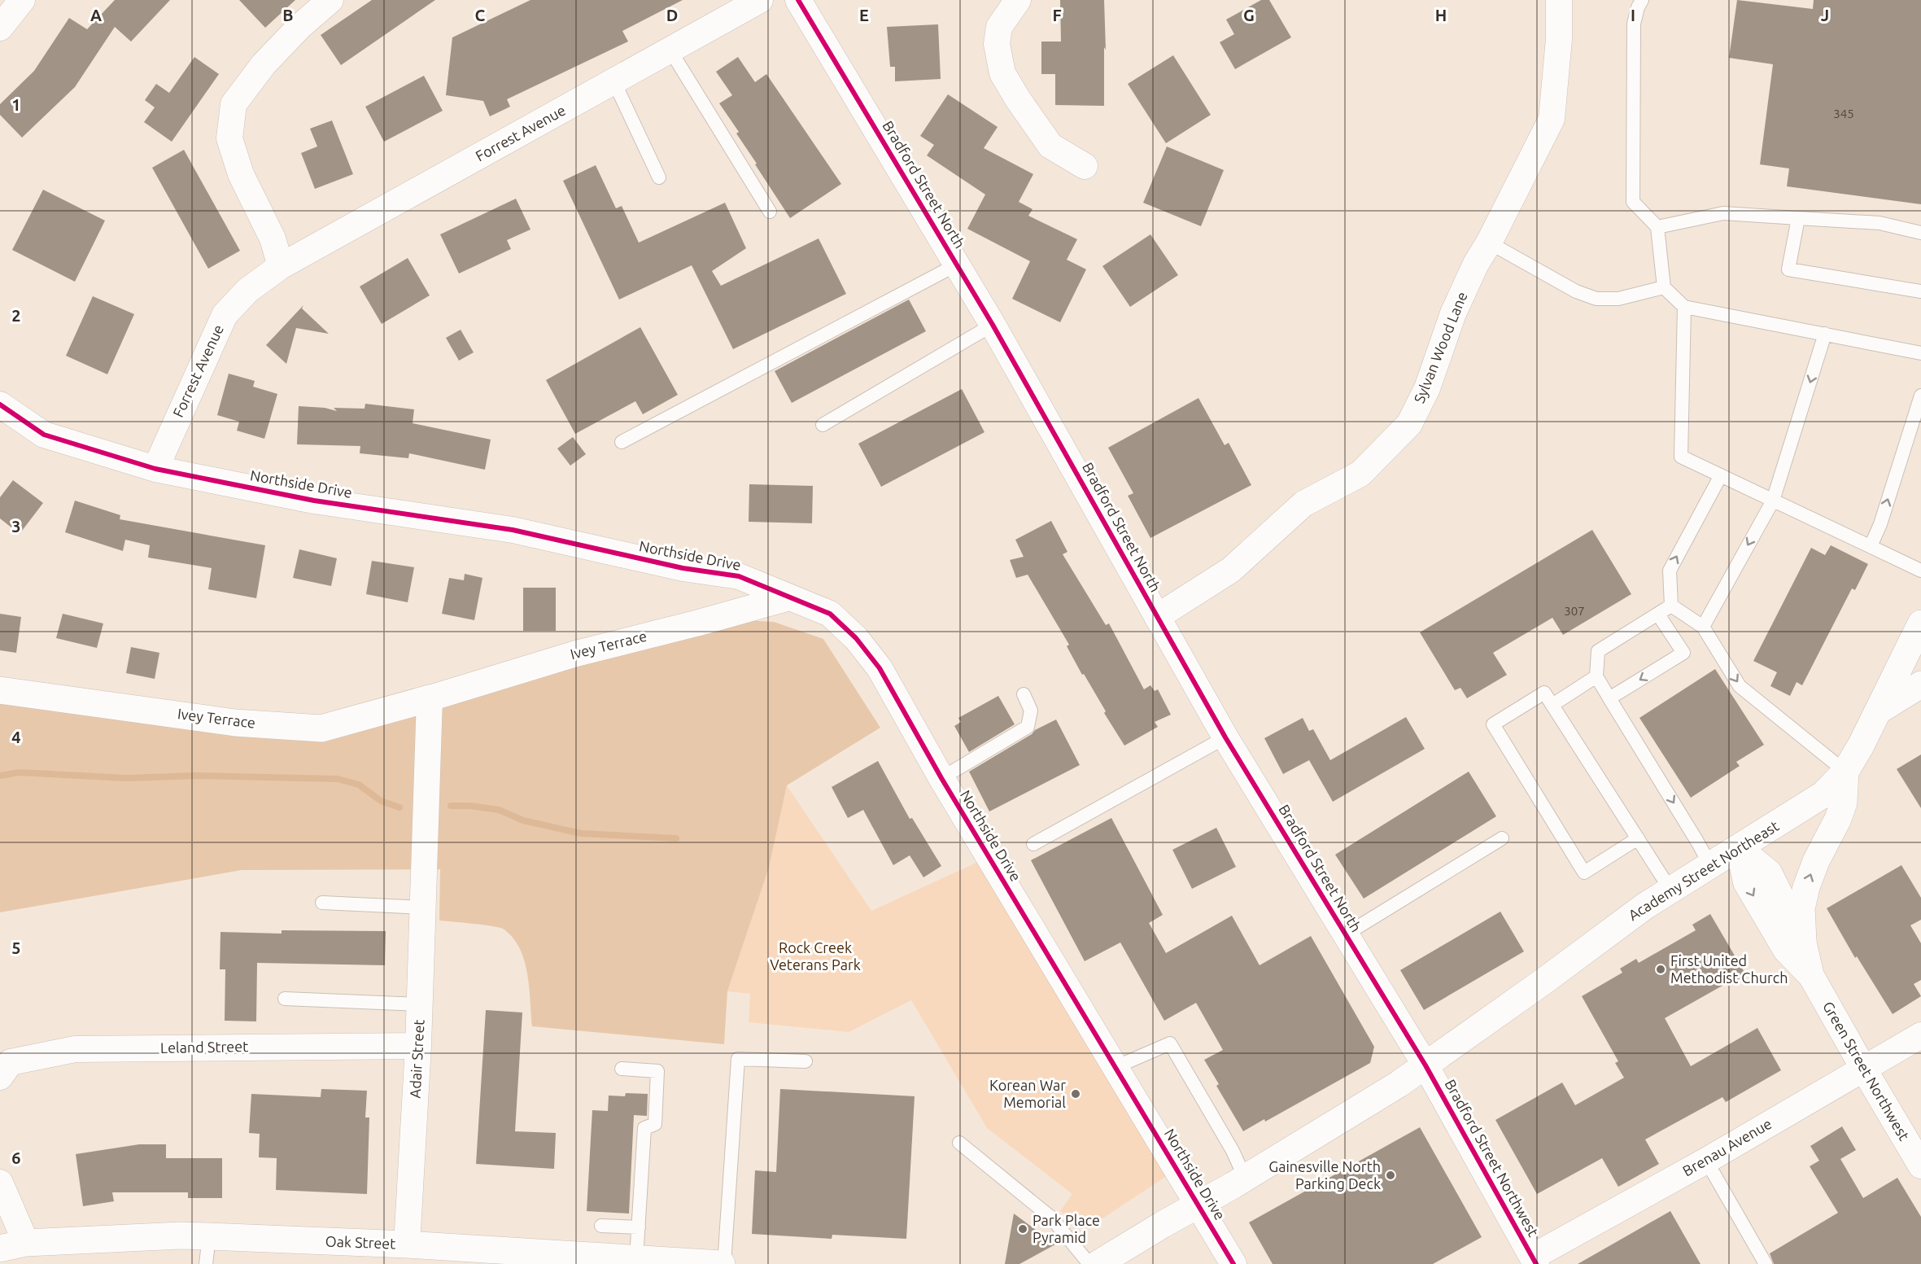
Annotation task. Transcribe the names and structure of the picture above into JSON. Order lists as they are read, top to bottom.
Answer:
{
  "streets": {
    "main road": ["Ivey Terrace", "Academy Street Northeast", "Oak Street"],
    "street": [
      "Forrest Avenue",
      "Bradford Street North",
      "Sylvan Wood Lane",
      "Northside Drive",
      "Leland Street",
      "Adair Street",
      "Green Street Northwest",
      "Brenau Avenue",
      "Bradford Street Northwest"
    ]
  },
  "crossings": [
    ["Forrest Avenue", "Northside Drive"],
    ["Bradford Street North", "Sylvan Wood Lane"],
    ["Bradford Street North", "Academy Street Northeast"],
    ["Bradford Street North", "Bradford Street Northwest"],
    ["Northside Drive", "Ivey Terrace"],
    ["Northside Drive", "Academy Street Northeast"],
    ["Ivey Terrace", "Adair Street"],
    ["Academy Street Northeast", "Green Street Northwest"],
    ["Academy Street Northeast", "Bradford Street Northwest"],
    ["Leland Street", "Adair Street"],
    ["Adair Street", "Oak Street"],
    ["Green Street Northwest", "Brenau Avenue"],
    ["Brenau Avenue", "Bradford Street Northwest"]
  ],
  "parks": ["Rock Creek Veterans Park"],
  "places": [
    "First United Methodist Church",
    "Korean War Memorial",
    "Gainesville North Parking Deck",
    "Park Place Pyramid"
  ],
  "house_numbers": ["345", "307"],
  "grid": {
    "columns": [
      "A",
      "B",
      "C",
      "D",
      "E",
      "F",
      "G",
      "H",
      "I",
      "J"
    ],
    "rows": [
      "1",
      "2",
      "3",
      "4",
      "5",
      "6"
    ]
  }
}
